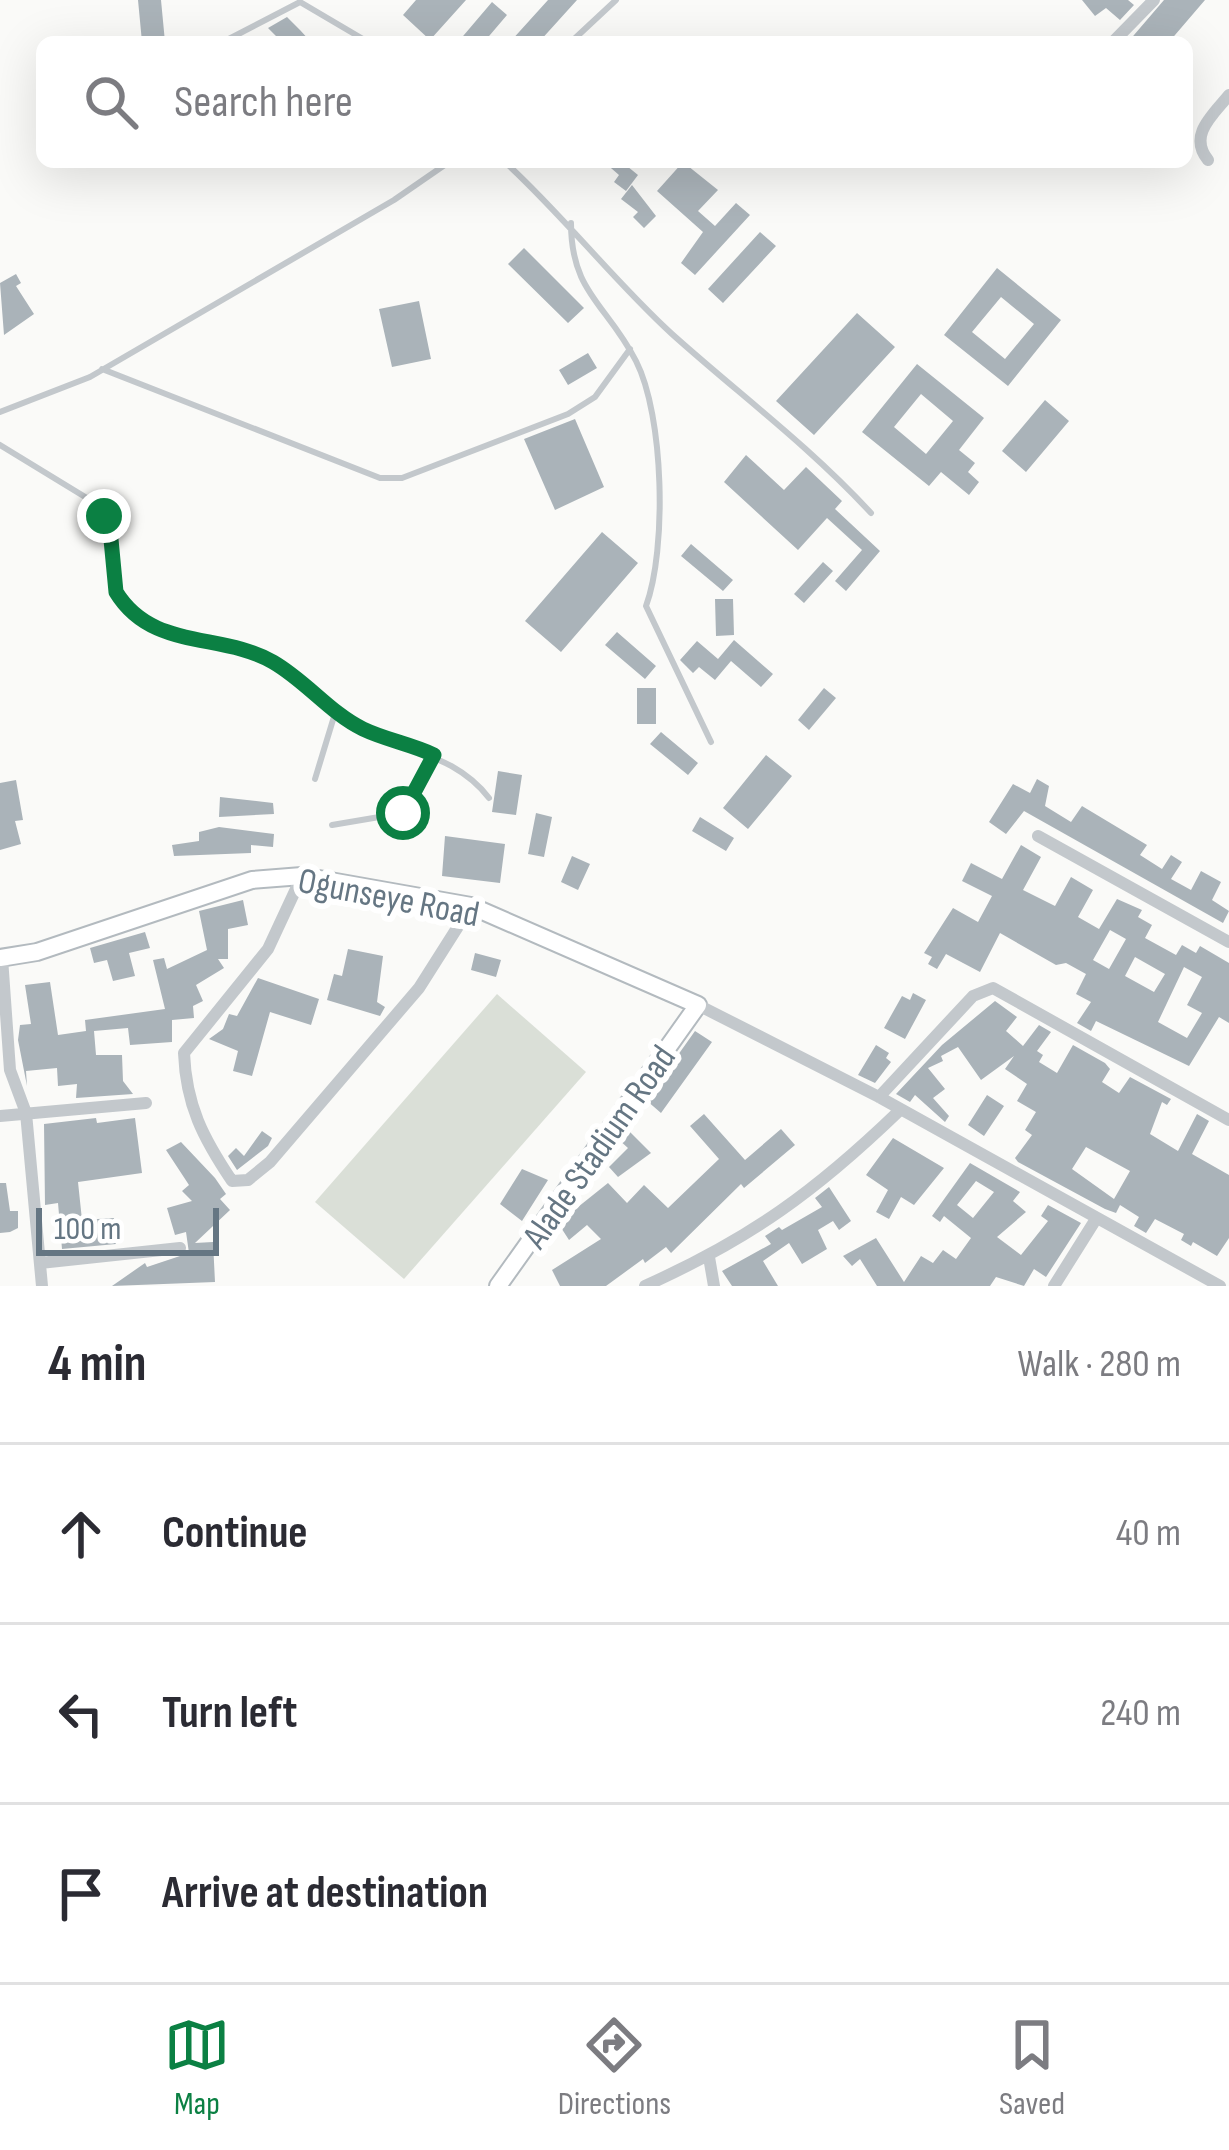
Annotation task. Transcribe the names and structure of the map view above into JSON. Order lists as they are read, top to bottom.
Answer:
{
  "streets": {
    "street": ["Ogunseye Road", "Alade Stadium Road"]
  },
  "crossings": [
    ["Ogunseye Road", "Alade Stadium Road"]
  ],
  "scale_bar": "100 m",
  "page": {
    "search": "Search here",
    "scale": "100 m",
    "heading": ["4 min", "Walk · 280 m"],
    "list": [
      ["Continue", "40 m"],
      ["Turn left", "240 m"],
      "Arrive at destination"
    ],
    "nav": ["Map", "Directions", "Saved"]
  }
}
